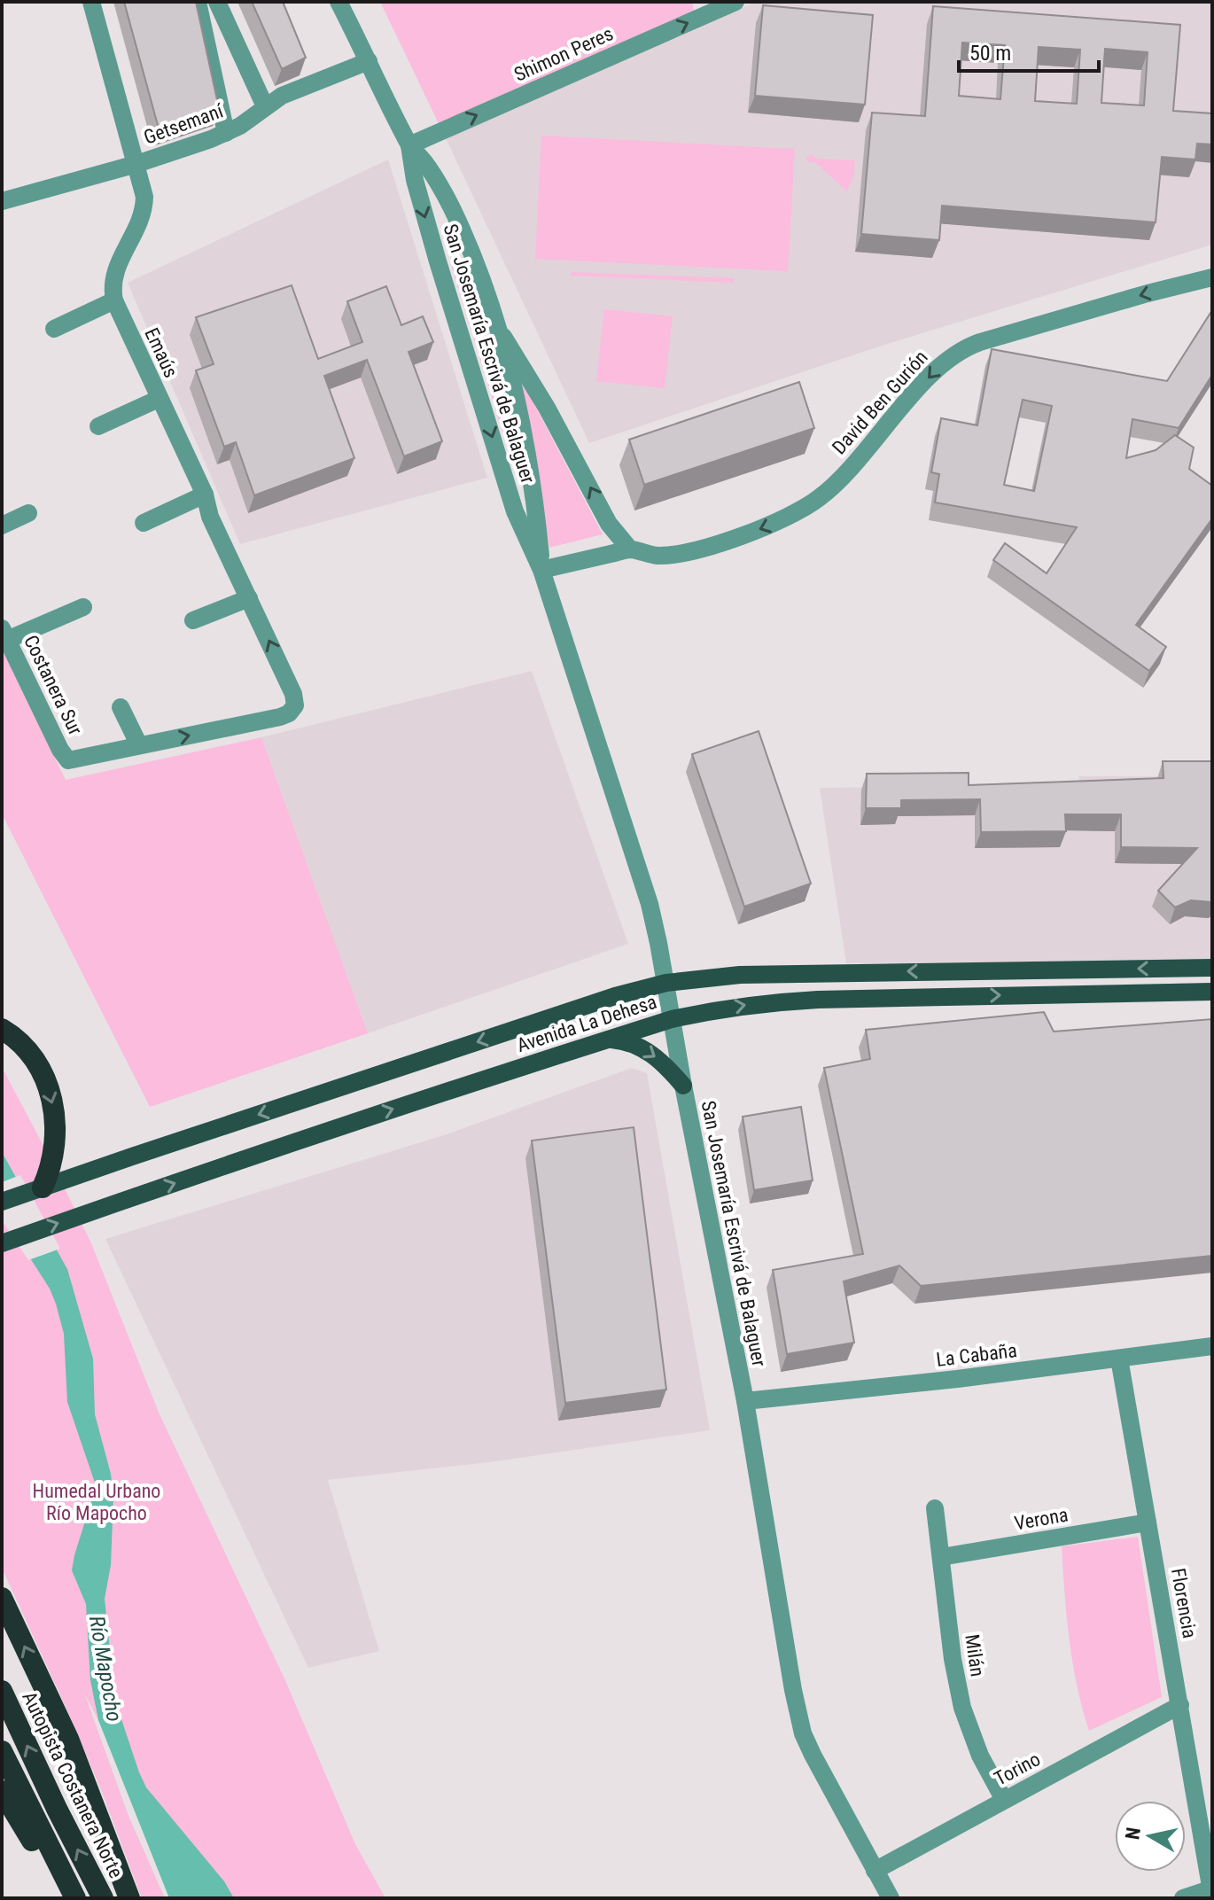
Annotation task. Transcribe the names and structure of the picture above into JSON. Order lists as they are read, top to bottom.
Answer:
{
  "streets": {
    "highway": ["Autopista Costanera Norte"],
    "main road": ["Avenida La Dehesa"],
    "street": [
      "Shimon Peres",
      "Getsemaní",
      "Emaús",
      "San Josemaría Escrivá de Balaguer",
      "David Ben Gurión",
      "Costanera Sur",
      "La Cabaña",
      "Verona",
      "Florencia",
      "Milán",
      "Torino"
    ]
  },
  "crossings": [
    ["Shimon Peres", "San Josemaría Escrivá de Balaguer"],
    ["Getsemaní", "Emaús"],
    ["Getsemaní", "San Josemaría Escrivá de Balaguer"],
    ["Emaús", "Costanera Sur"],
    ["San Josemaría Escrivá de Balaguer", "David Ben Gurión"],
    ["San Josemaría Escrivá de Balaguer", "Avenida La Dehesa"],
    ["San Josemaría Escrivá de Balaguer", "La Cabaña"],
    ["San Josemaría Escrivá de Balaguer", "Torino"],
    ["La Cabaña", "Florencia"],
    ["Verona", "Florencia"],
    ["Verona", "Milán"],
    ["Florencia", "Torino"],
    ["Milán", "Torino"]
  ],
  "one_way": ["Shimon Peres", "David Ben Gurión"],
  "water": ["Río Mapocho"],
  "parks": ["Humedal Urbano Río Mapocho"],
  "scale_bar": "50 m",
  "north": "left"
}
